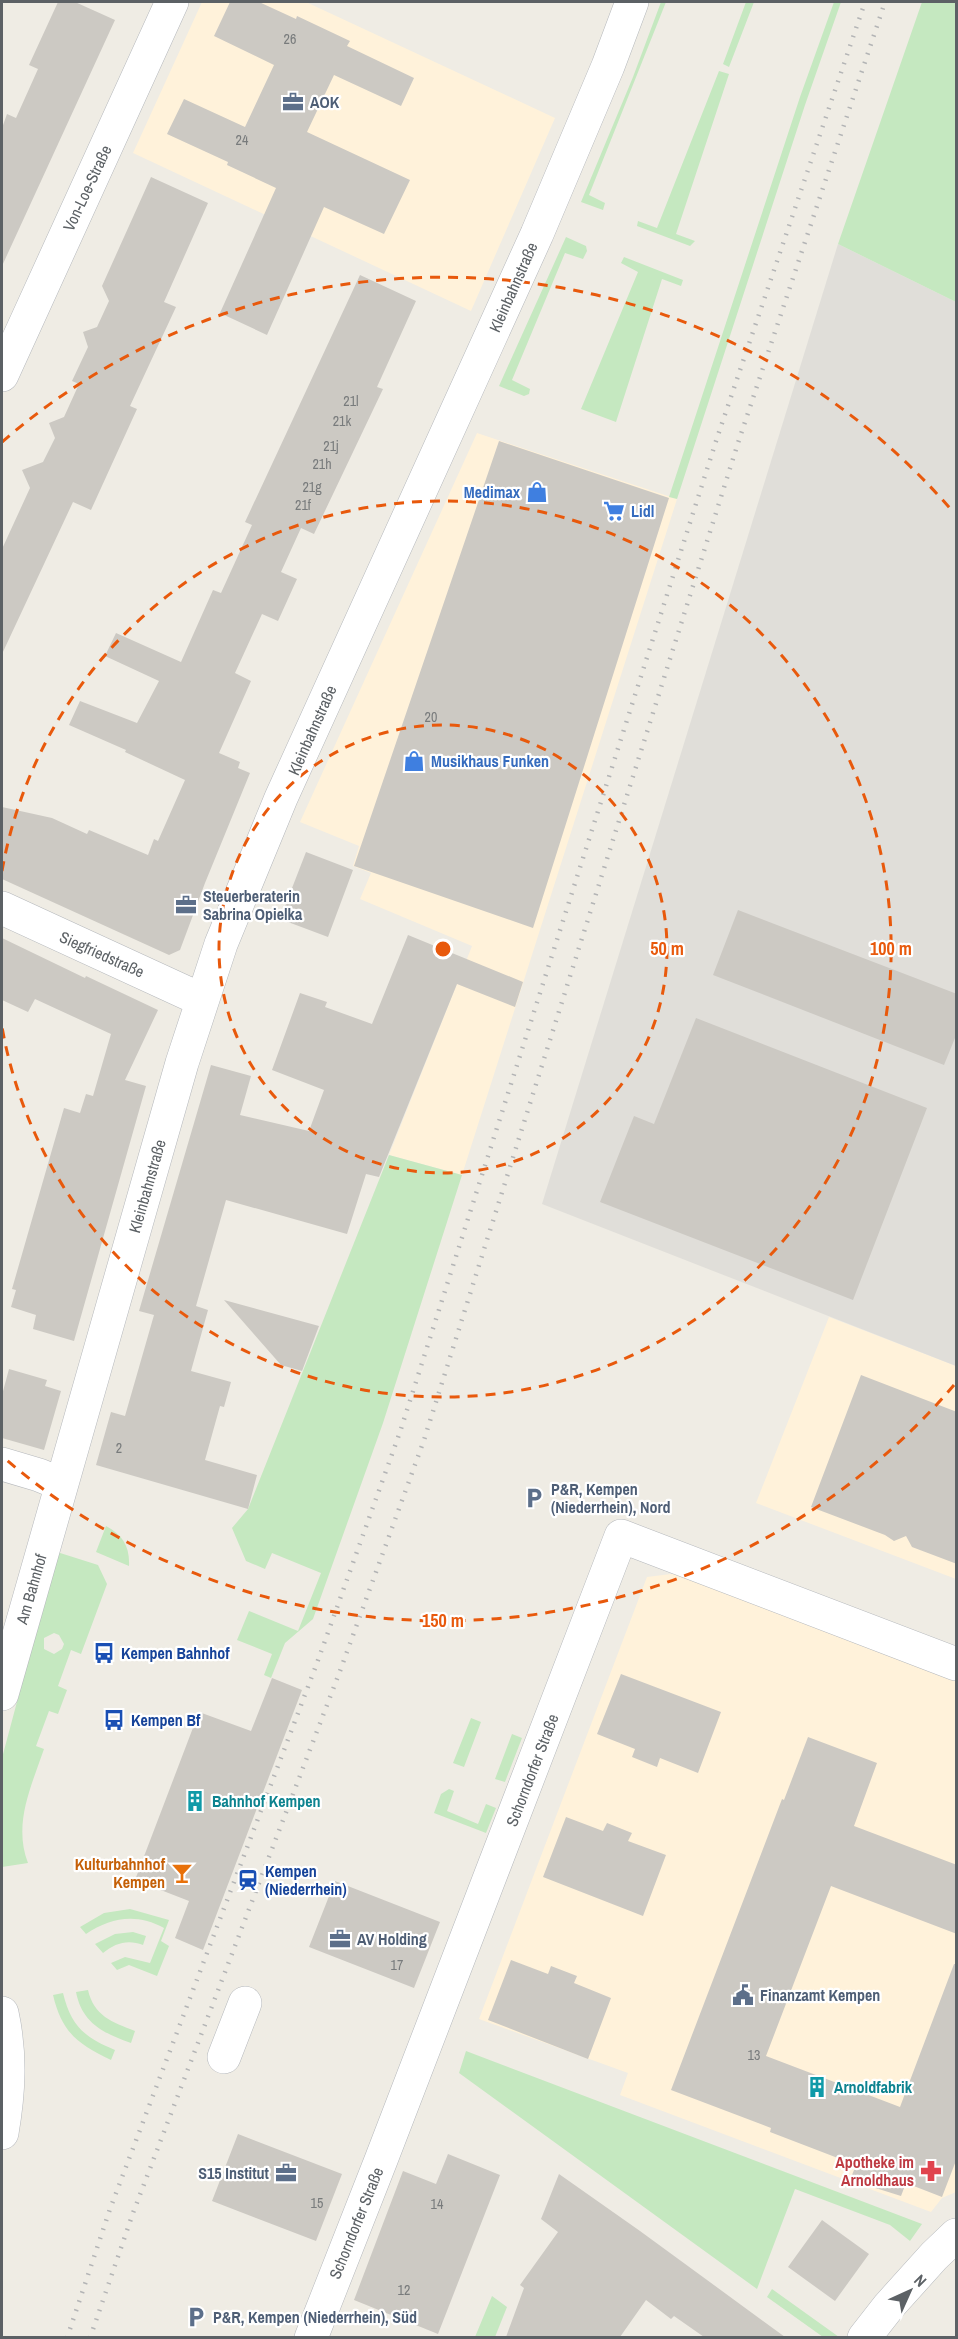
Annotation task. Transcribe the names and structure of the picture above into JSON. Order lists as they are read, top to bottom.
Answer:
{
  "streets": {
    "street": [
      "Von-Loe-Straße",
      "Kleinbahnstraße",
      "Siegfriedstraße",
      "Am Bahnhof",
      "Schorndorfer Straße"
    ]
  },
  "crossings": [
    ["Kleinbahnstraße", "Siegfriedstraße"],
    ["Kleinbahnstraße", "Am Bahnhof"]
  ],
  "places": {
    "office": [
      "AOK",
      "Steuerberaterin Sabrina Opielka",
      "AV Holding",
      "S15 Institut"
    ],
    "shop": ["Medimax", "Musikhaus Funken"],
    "supermarket": ["Lidl"],
    "parking": ["P&R, Kempen (Niederrhein), Nord", "P&R, Kempen (Niederrhein), Süd"],
    "bus stop": ["Kempen Bahnhof", "Kempen Bf"],
    "building": ["Bahnhof Kempen", "Arnoldfabrik"],
    "bar": ["Kulturbahnhof Kempen"],
    "station": ["Kempen (Niederrhein)"],
    "public building": ["Finanzamt Kempen"],
    "pharmacy": ["Apotheke im Arnoldhaus"]
  },
  "house_numbers": [
    "26",
    "24",
    "21l",
    "21k",
    "21j",
    "21h",
    "21g",
    "21f",
    "20",
    "2",
    "17",
    "13",
    "15",
    "14",
    "12"
  ],
  "north": "top right",
  "rings": ["50 m", "100 m", "150 m"]
}
